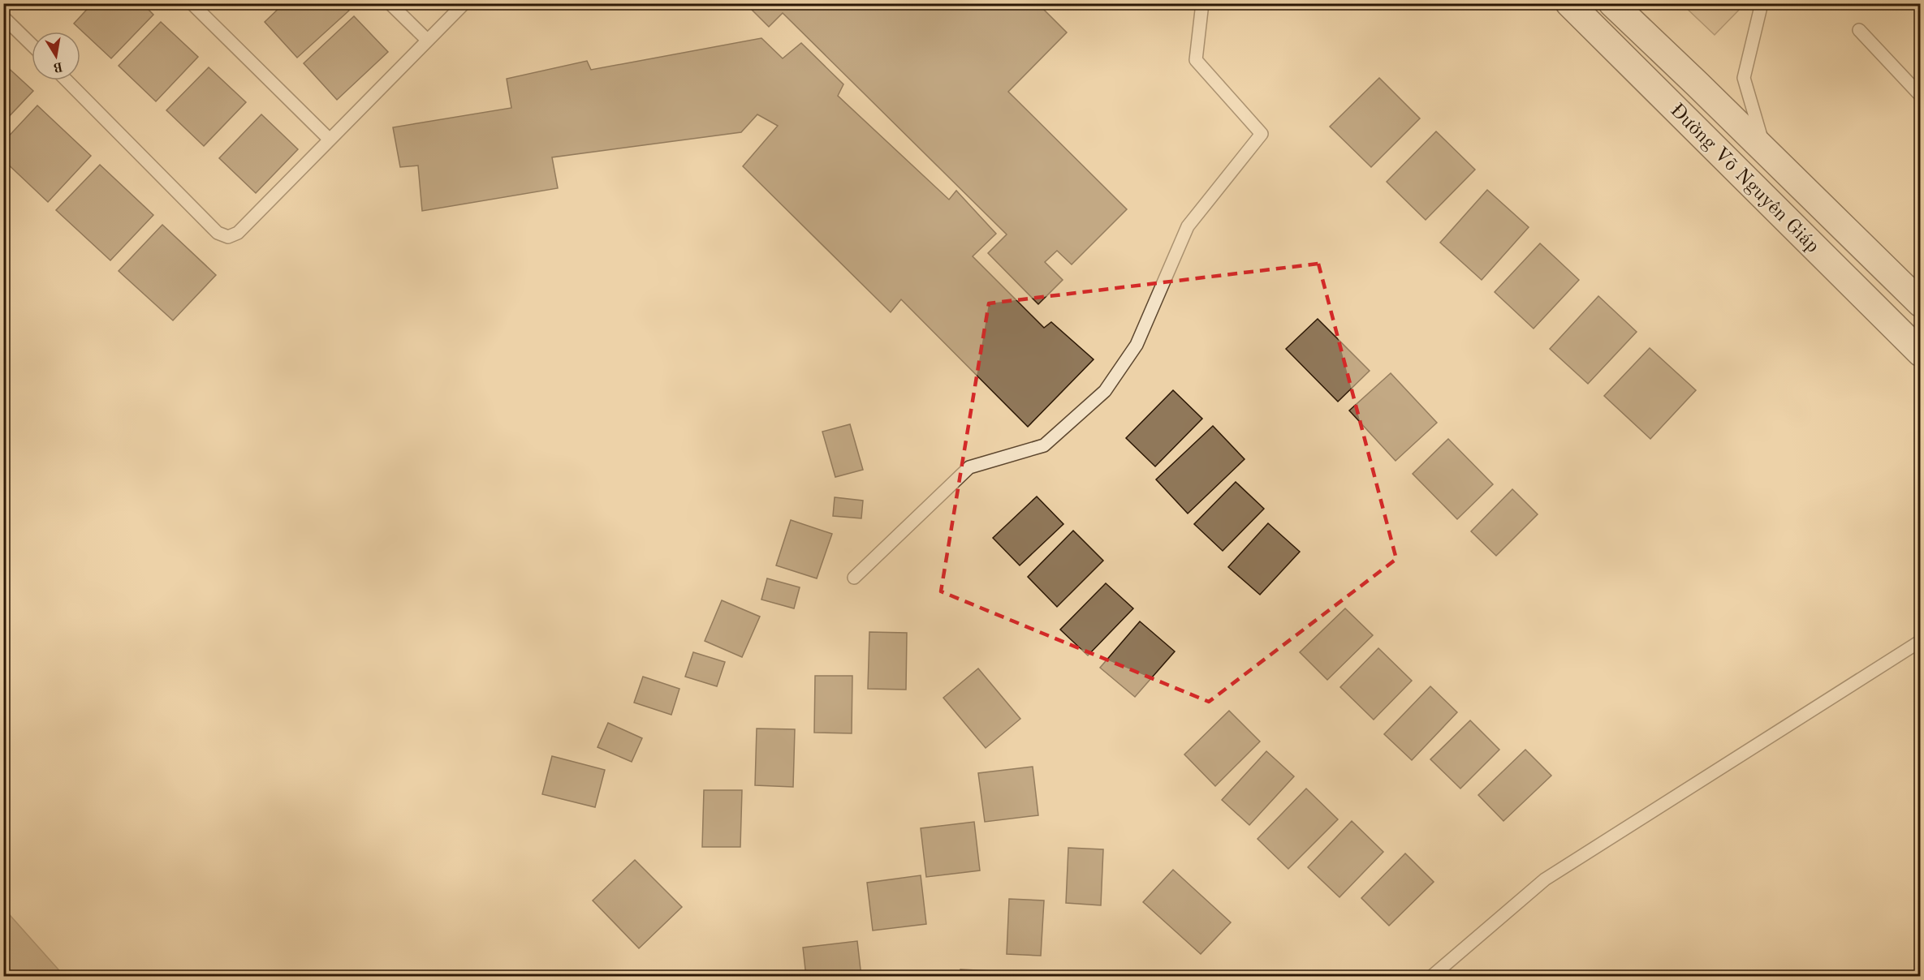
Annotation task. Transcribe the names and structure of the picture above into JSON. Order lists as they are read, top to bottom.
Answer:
{
  "streets": {
    "main road": ["Đường Võ Nguyên Giáp"]
  },
  "north": "bottom"
}
